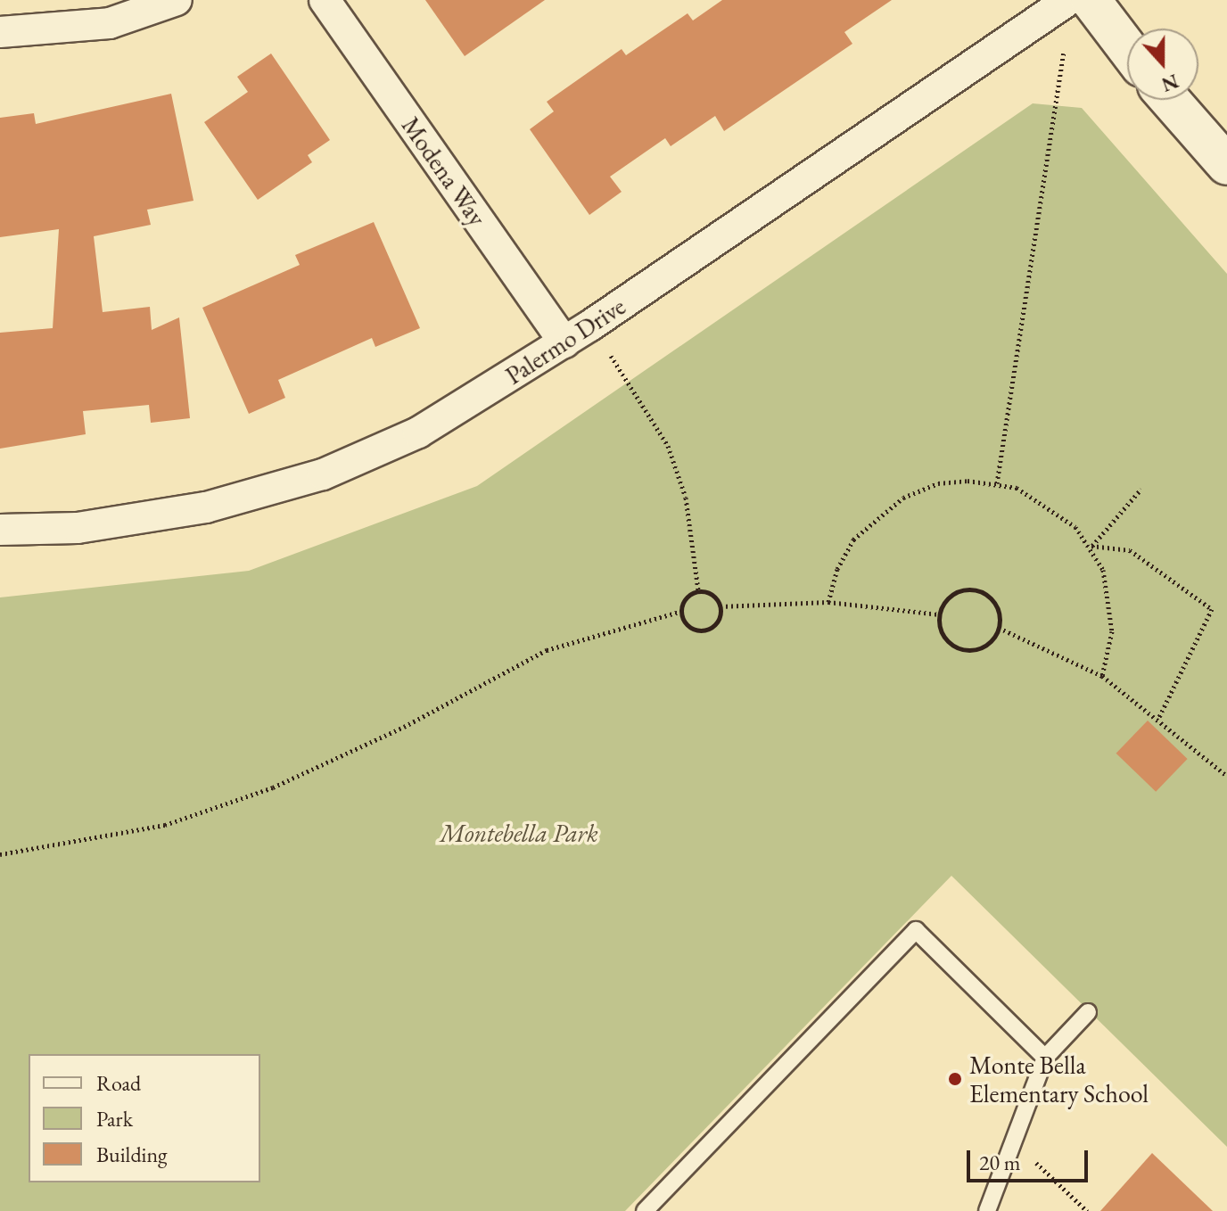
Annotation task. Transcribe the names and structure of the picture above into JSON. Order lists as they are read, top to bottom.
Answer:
{
  "streets": {
    "street": ["Modena Way", "Palermo Drive"]
  },
  "crossings": [
    ["Modena Way", "Palermo Drive"]
  ],
  "parks": ["Montebella Park"],
  "places": ["Monte Bella Elementary School"],
  "legend": ["Road", "Park", "Building"],
  "scale_bar": "20 m",
  "north": "bottom"
}
